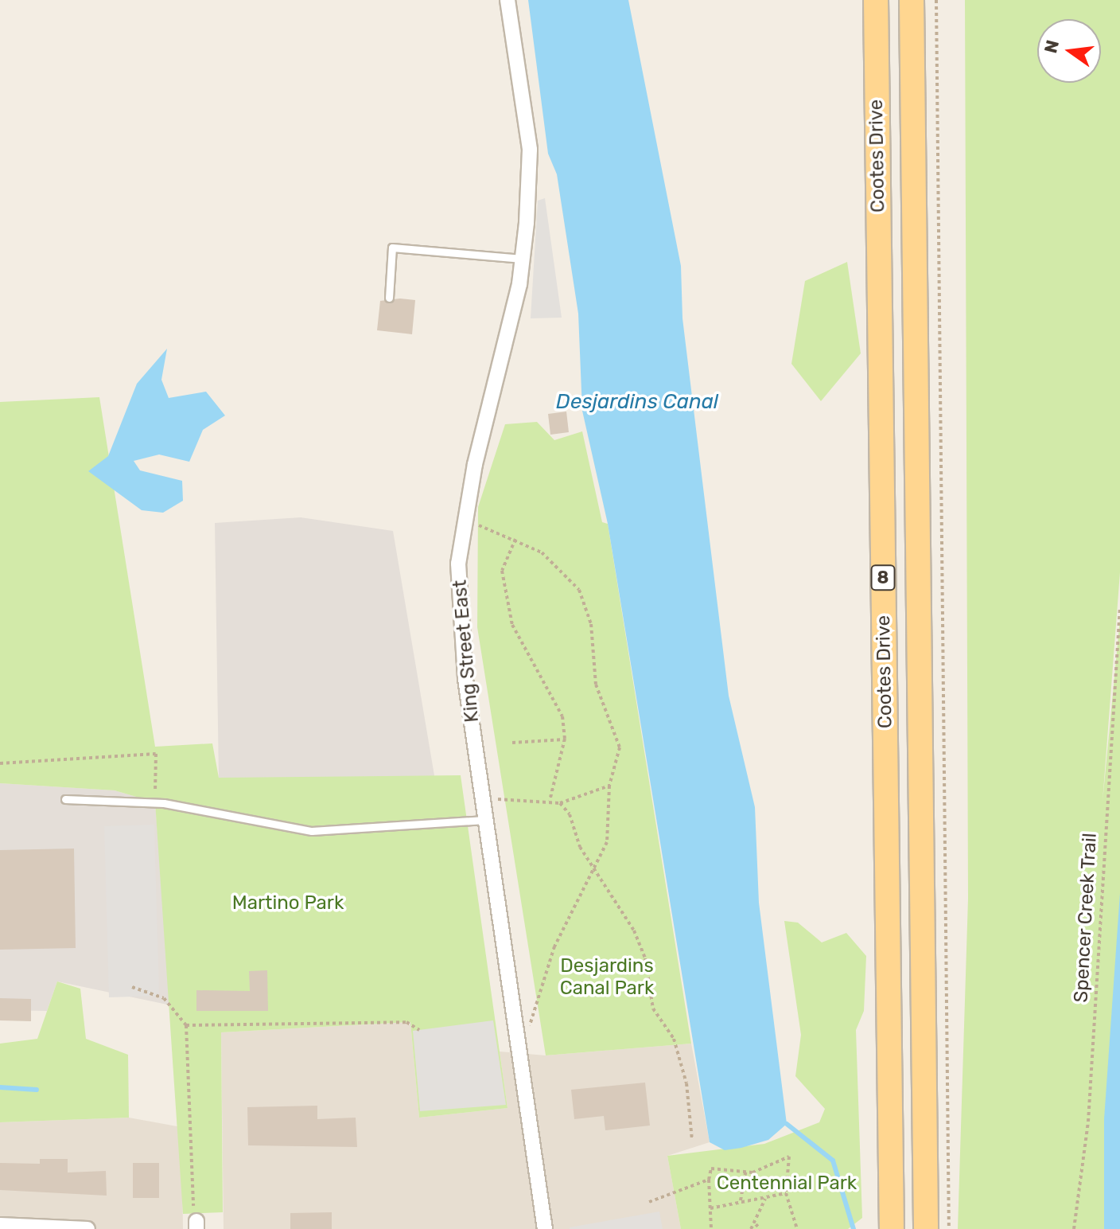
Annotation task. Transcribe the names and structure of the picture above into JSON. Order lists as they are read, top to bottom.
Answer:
{
  "streets": {
    "main road": ["Cootes Drive", "8"],
    "street": ["King Street East"],
    "path": ["Spencer Creek Trail"]
  },
  "water": ["Desjardins Canal"],
  "parks": ["Martino Park", "Desjardins Canal Park", "Centennial Park"],
  "north": "left"
}
